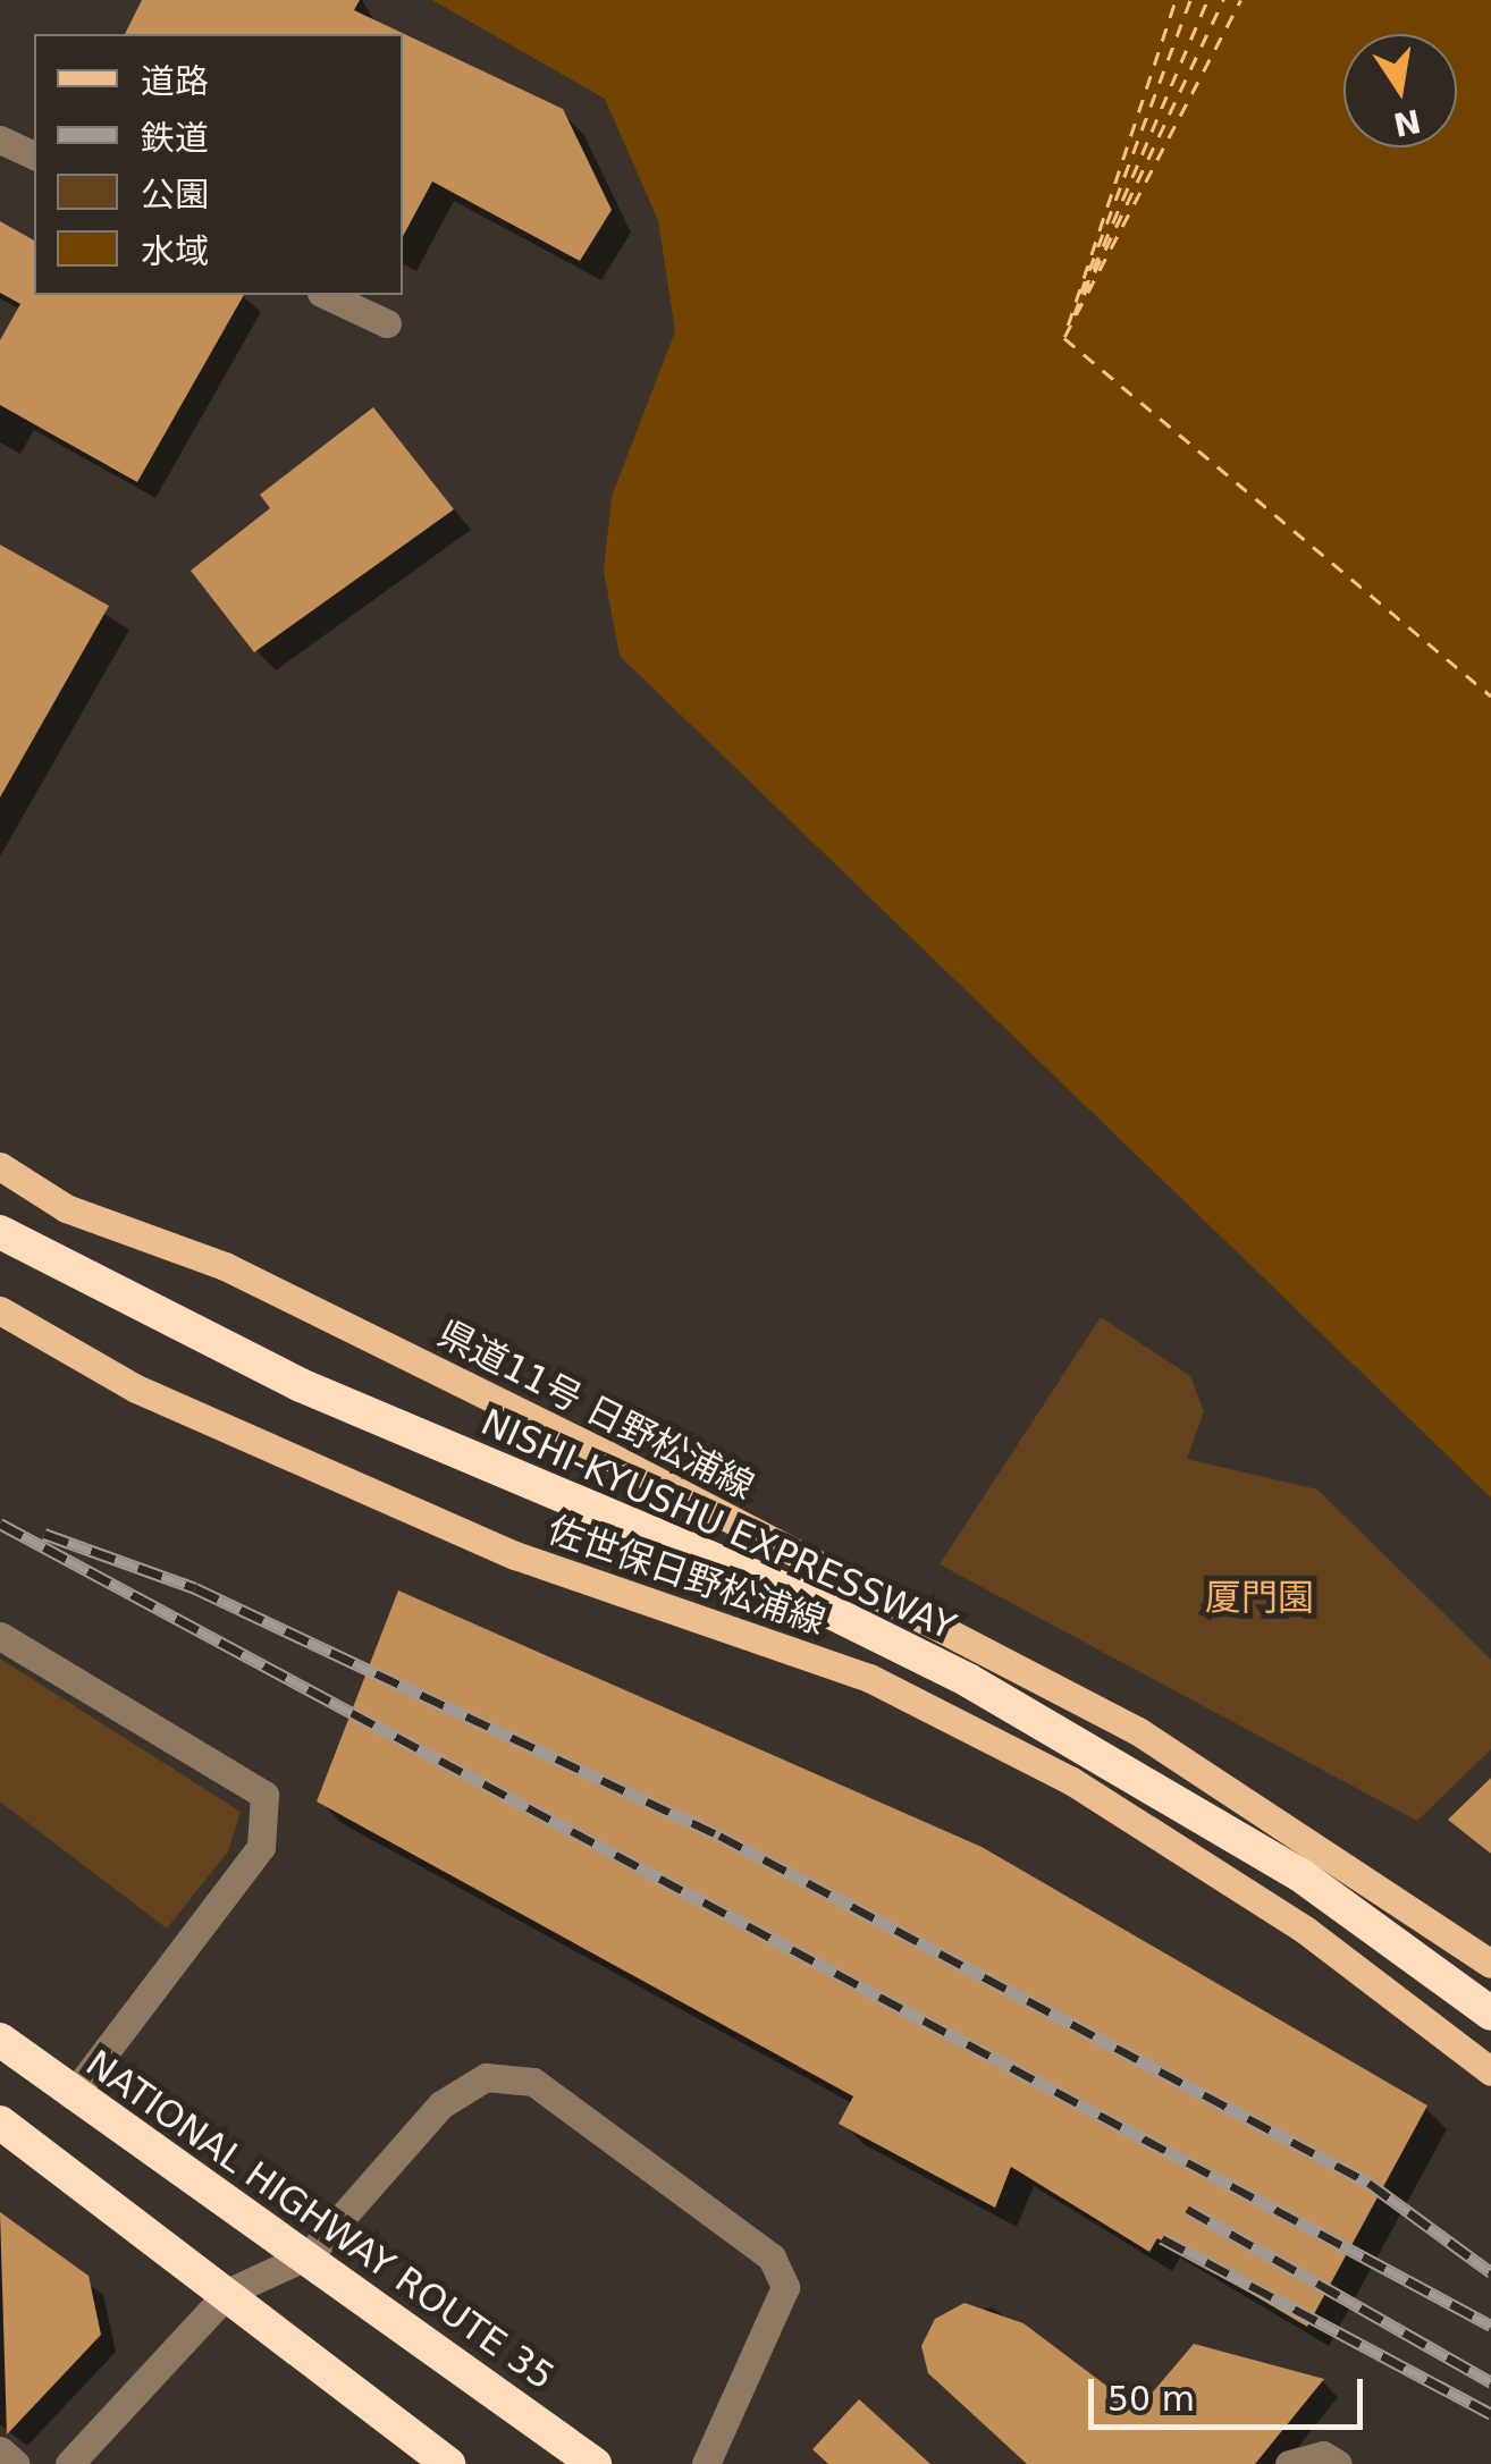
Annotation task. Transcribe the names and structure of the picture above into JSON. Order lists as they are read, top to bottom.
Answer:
{
  "streets": {
    "highway": ["NISHI-KYUSHU EXPRESSWAY", "NATIONAL HIGHWAY ROUTE 35"],
    "main road": ["県道11号 日野松浦線", "佐世保日野松浦線"]
  },
  "parks": ["厦門園"],
  "legend": [
    "道路",
    "鉄道",
    "公園",
    "水域"
  ],
  "scale_bar": "50 m",
  "north": "bottom"
}
